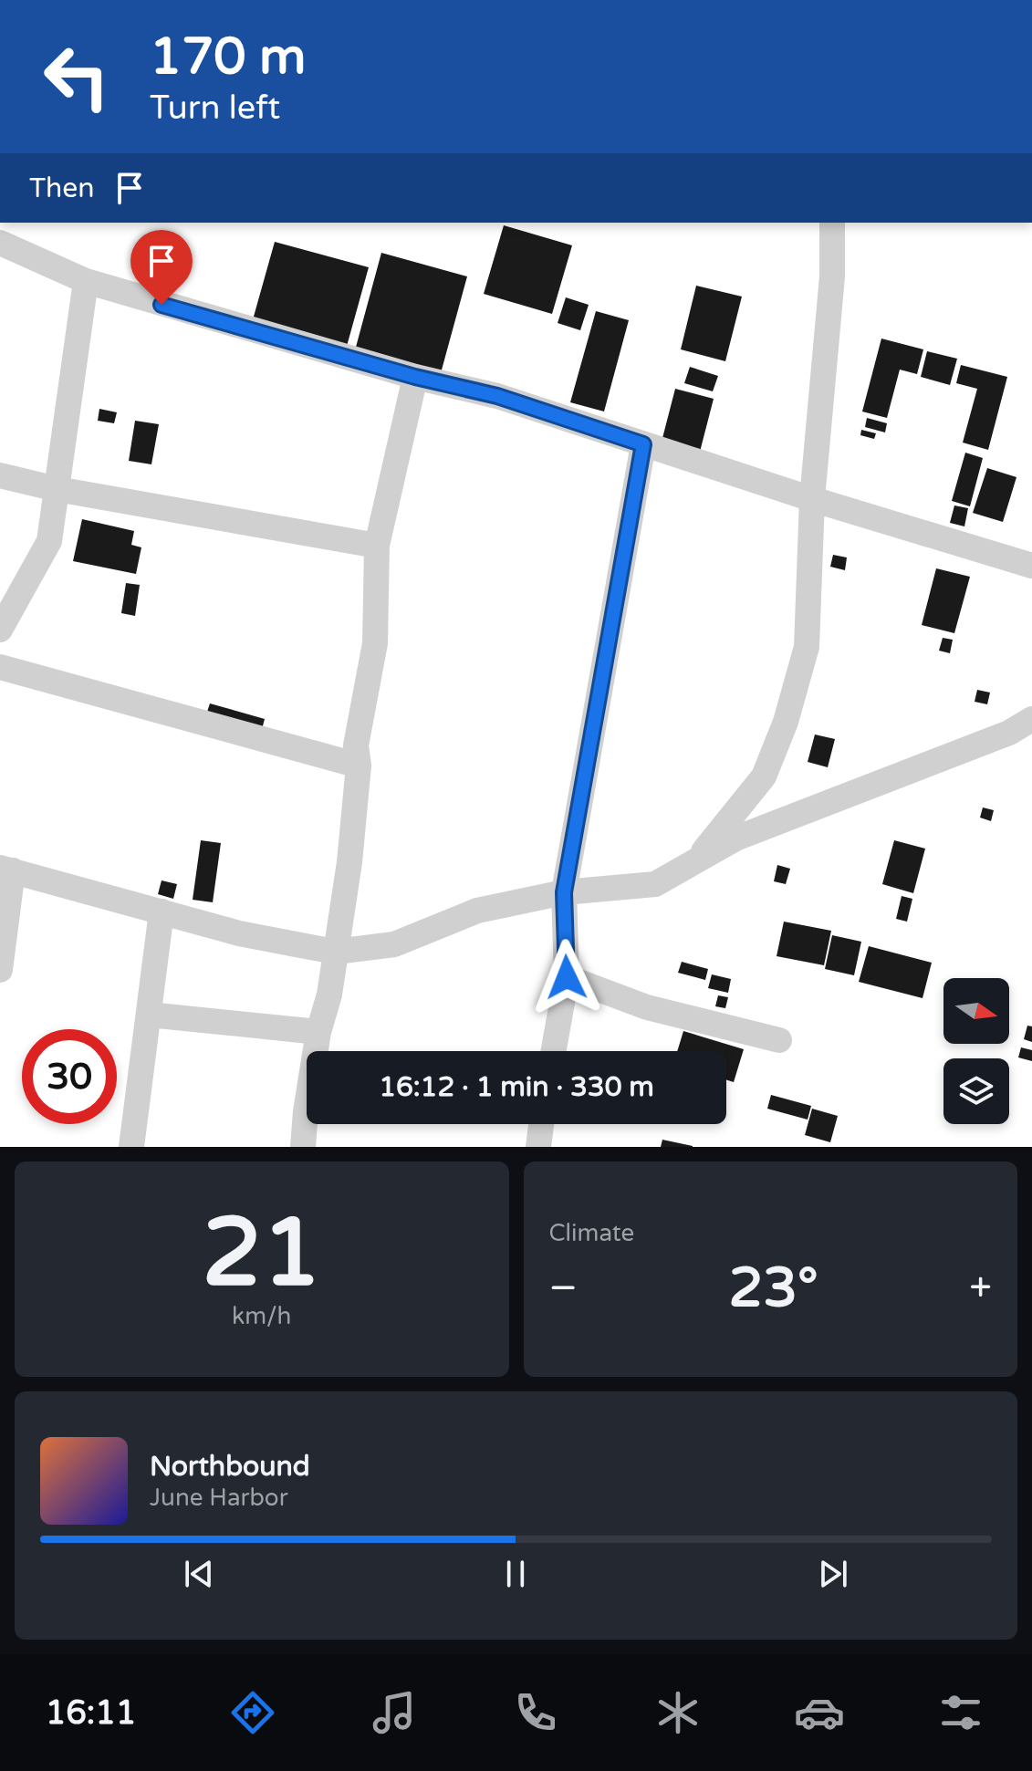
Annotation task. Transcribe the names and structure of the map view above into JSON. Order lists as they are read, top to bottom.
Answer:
{
  "north": "right",
  "page": {
    "turn": ["170 m", "Turn left"],
    "then": "Then",
    "limit": "30",
    "trip": "16:12 · 1 min · 330 m",
    "tile": [
      ["21", "km/h"],
      "Climate"
    ],
    "heat": ["−", "23°", "+"],
    "song": ["Northbound", "June Harbor"],
    "tabs": "16:11"
  }
}
